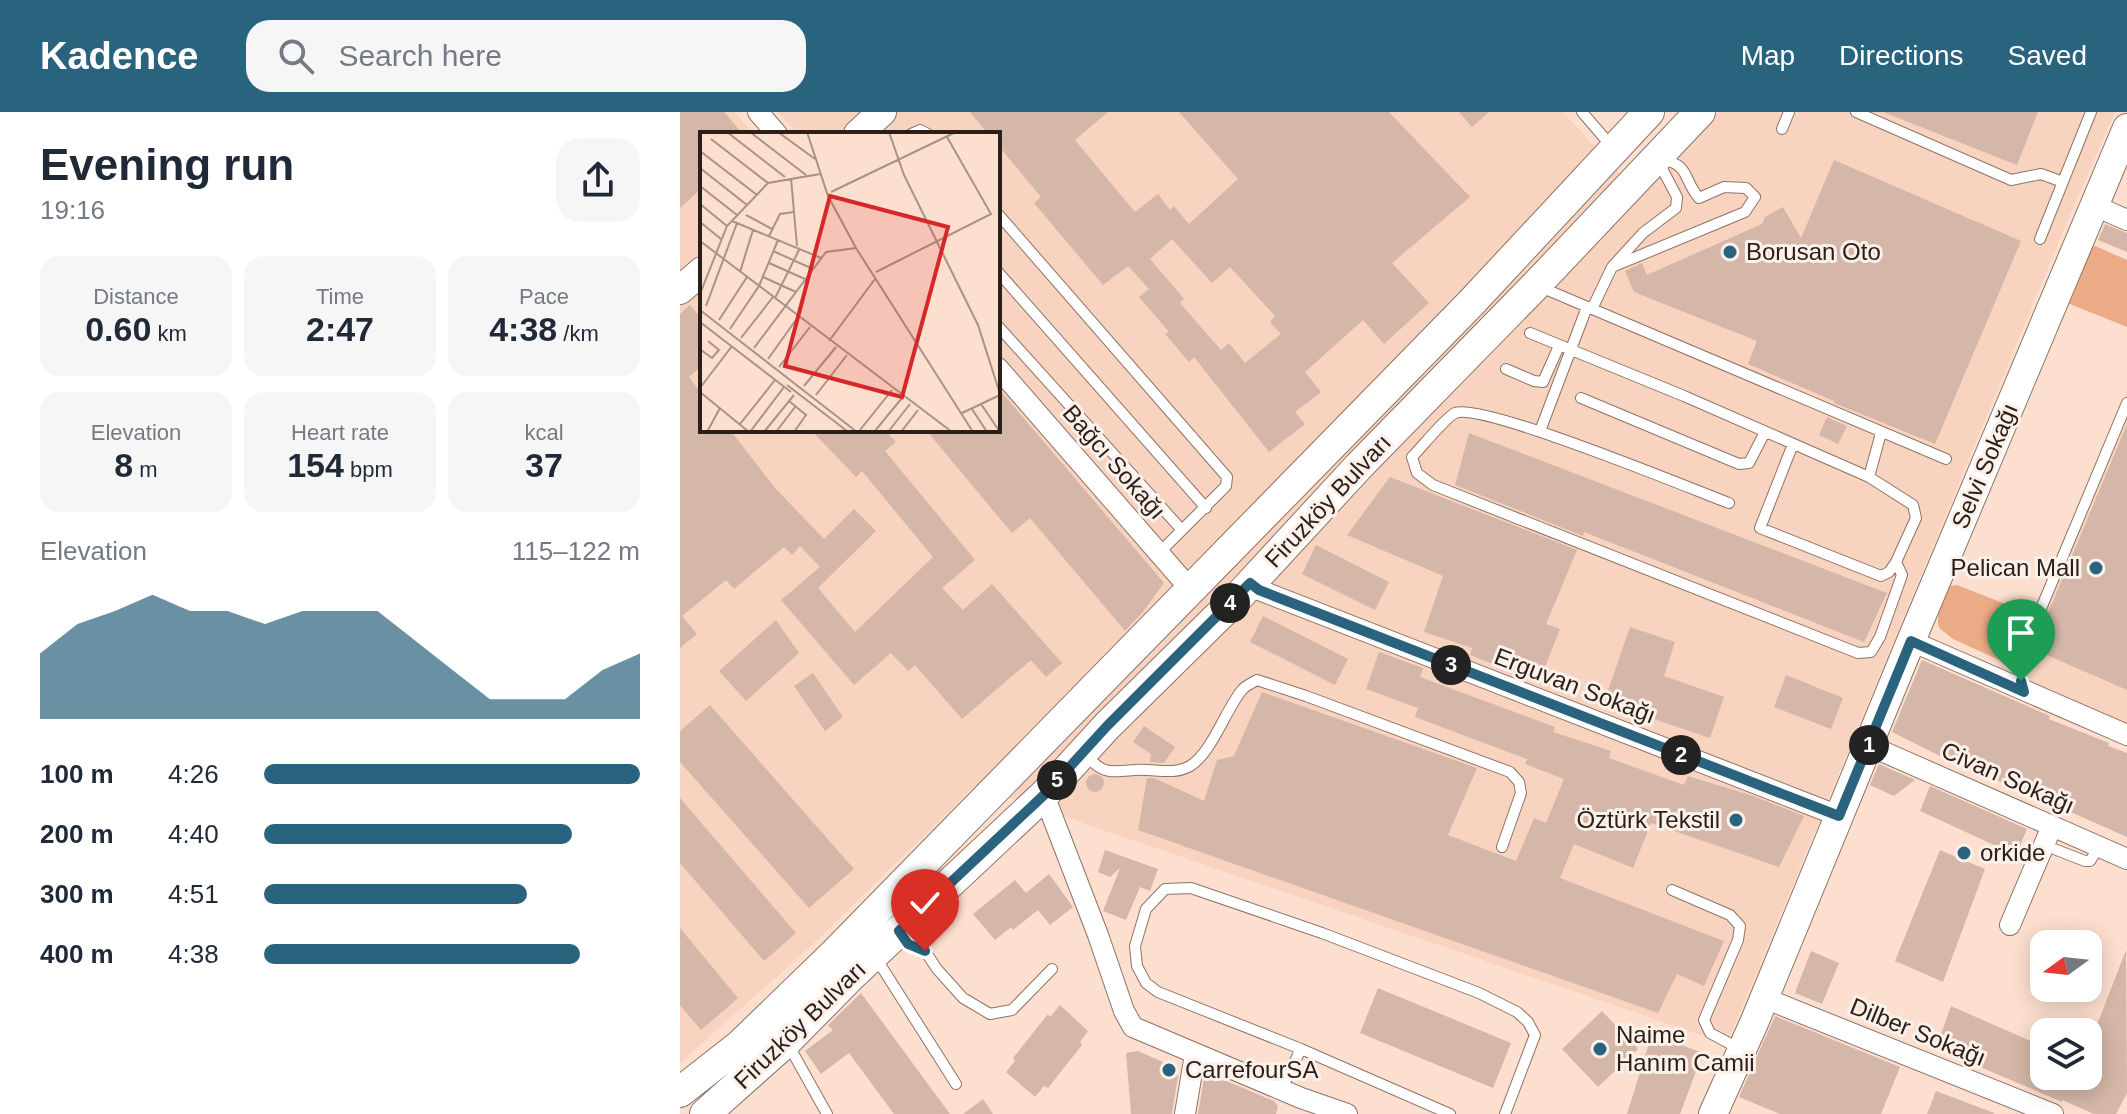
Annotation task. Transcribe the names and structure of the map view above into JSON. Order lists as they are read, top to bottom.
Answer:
{
  "streets": {
    "main road": ["Firuzköy Bulvarı"],
    "street": [
      "Bağcı Sokağı",
      "Selvi Sokağı",
      "Erguvan Sokağı",
      "Civan Sokağı",
      "Dilber Sokağı"
    ]
  },
  "crossings": [
    ["Bağcı Sokağı", "Firuzköy Bulvarı"],
    ["Selvi Sokağı", "Erguvan Sokağı"],
    ["Selvi Sokağı", "Civan Sokağı"],
    ["Selvi Sokağı", "Dilber Sokağı"],
    ["Firuzköy Bulvarı", "Erguvan Sokağı"]
  ],
  "places": [
    "Borusan Oto",
    "Pelican Mall",
    "Öztürk Tekstil",
    "orkide",
    "Naime Hanım Camii",
    "CarrefourSA"
  ],
  "north": "left",
  "page": {
    "header": "Kadence",
    "search": "Search here",
    "nav": ["Map", "Directions", "Saved"],
    "heading": ["Evening run", "19:16"],
    "stats": [
      ["Distance", "0.60 km"],
      ["Time", "2:47"],
      ["Pace", "4:38 /km"],
      ["Elevation", "8 m"],
      ["Heart rate", "154 bpm"],
      ["kcal", "37"]
    ],
    "chart": ["Elevation", "115–122 m"],
    "pins": [
      "4",
      "3",
      "1",
      "2",
      "5"
    ],
    "list": [
      {
        "name": "100 m",
        "note": "4:26"
      },
      {
        "name": "200 m",
        "note": "4:40"
      },
      {
        "name": "300 m",
        "note": "4:51"
      },
      {
        "name": "400 m",
        "note": "4:38"
      }
    ]
  }
}
